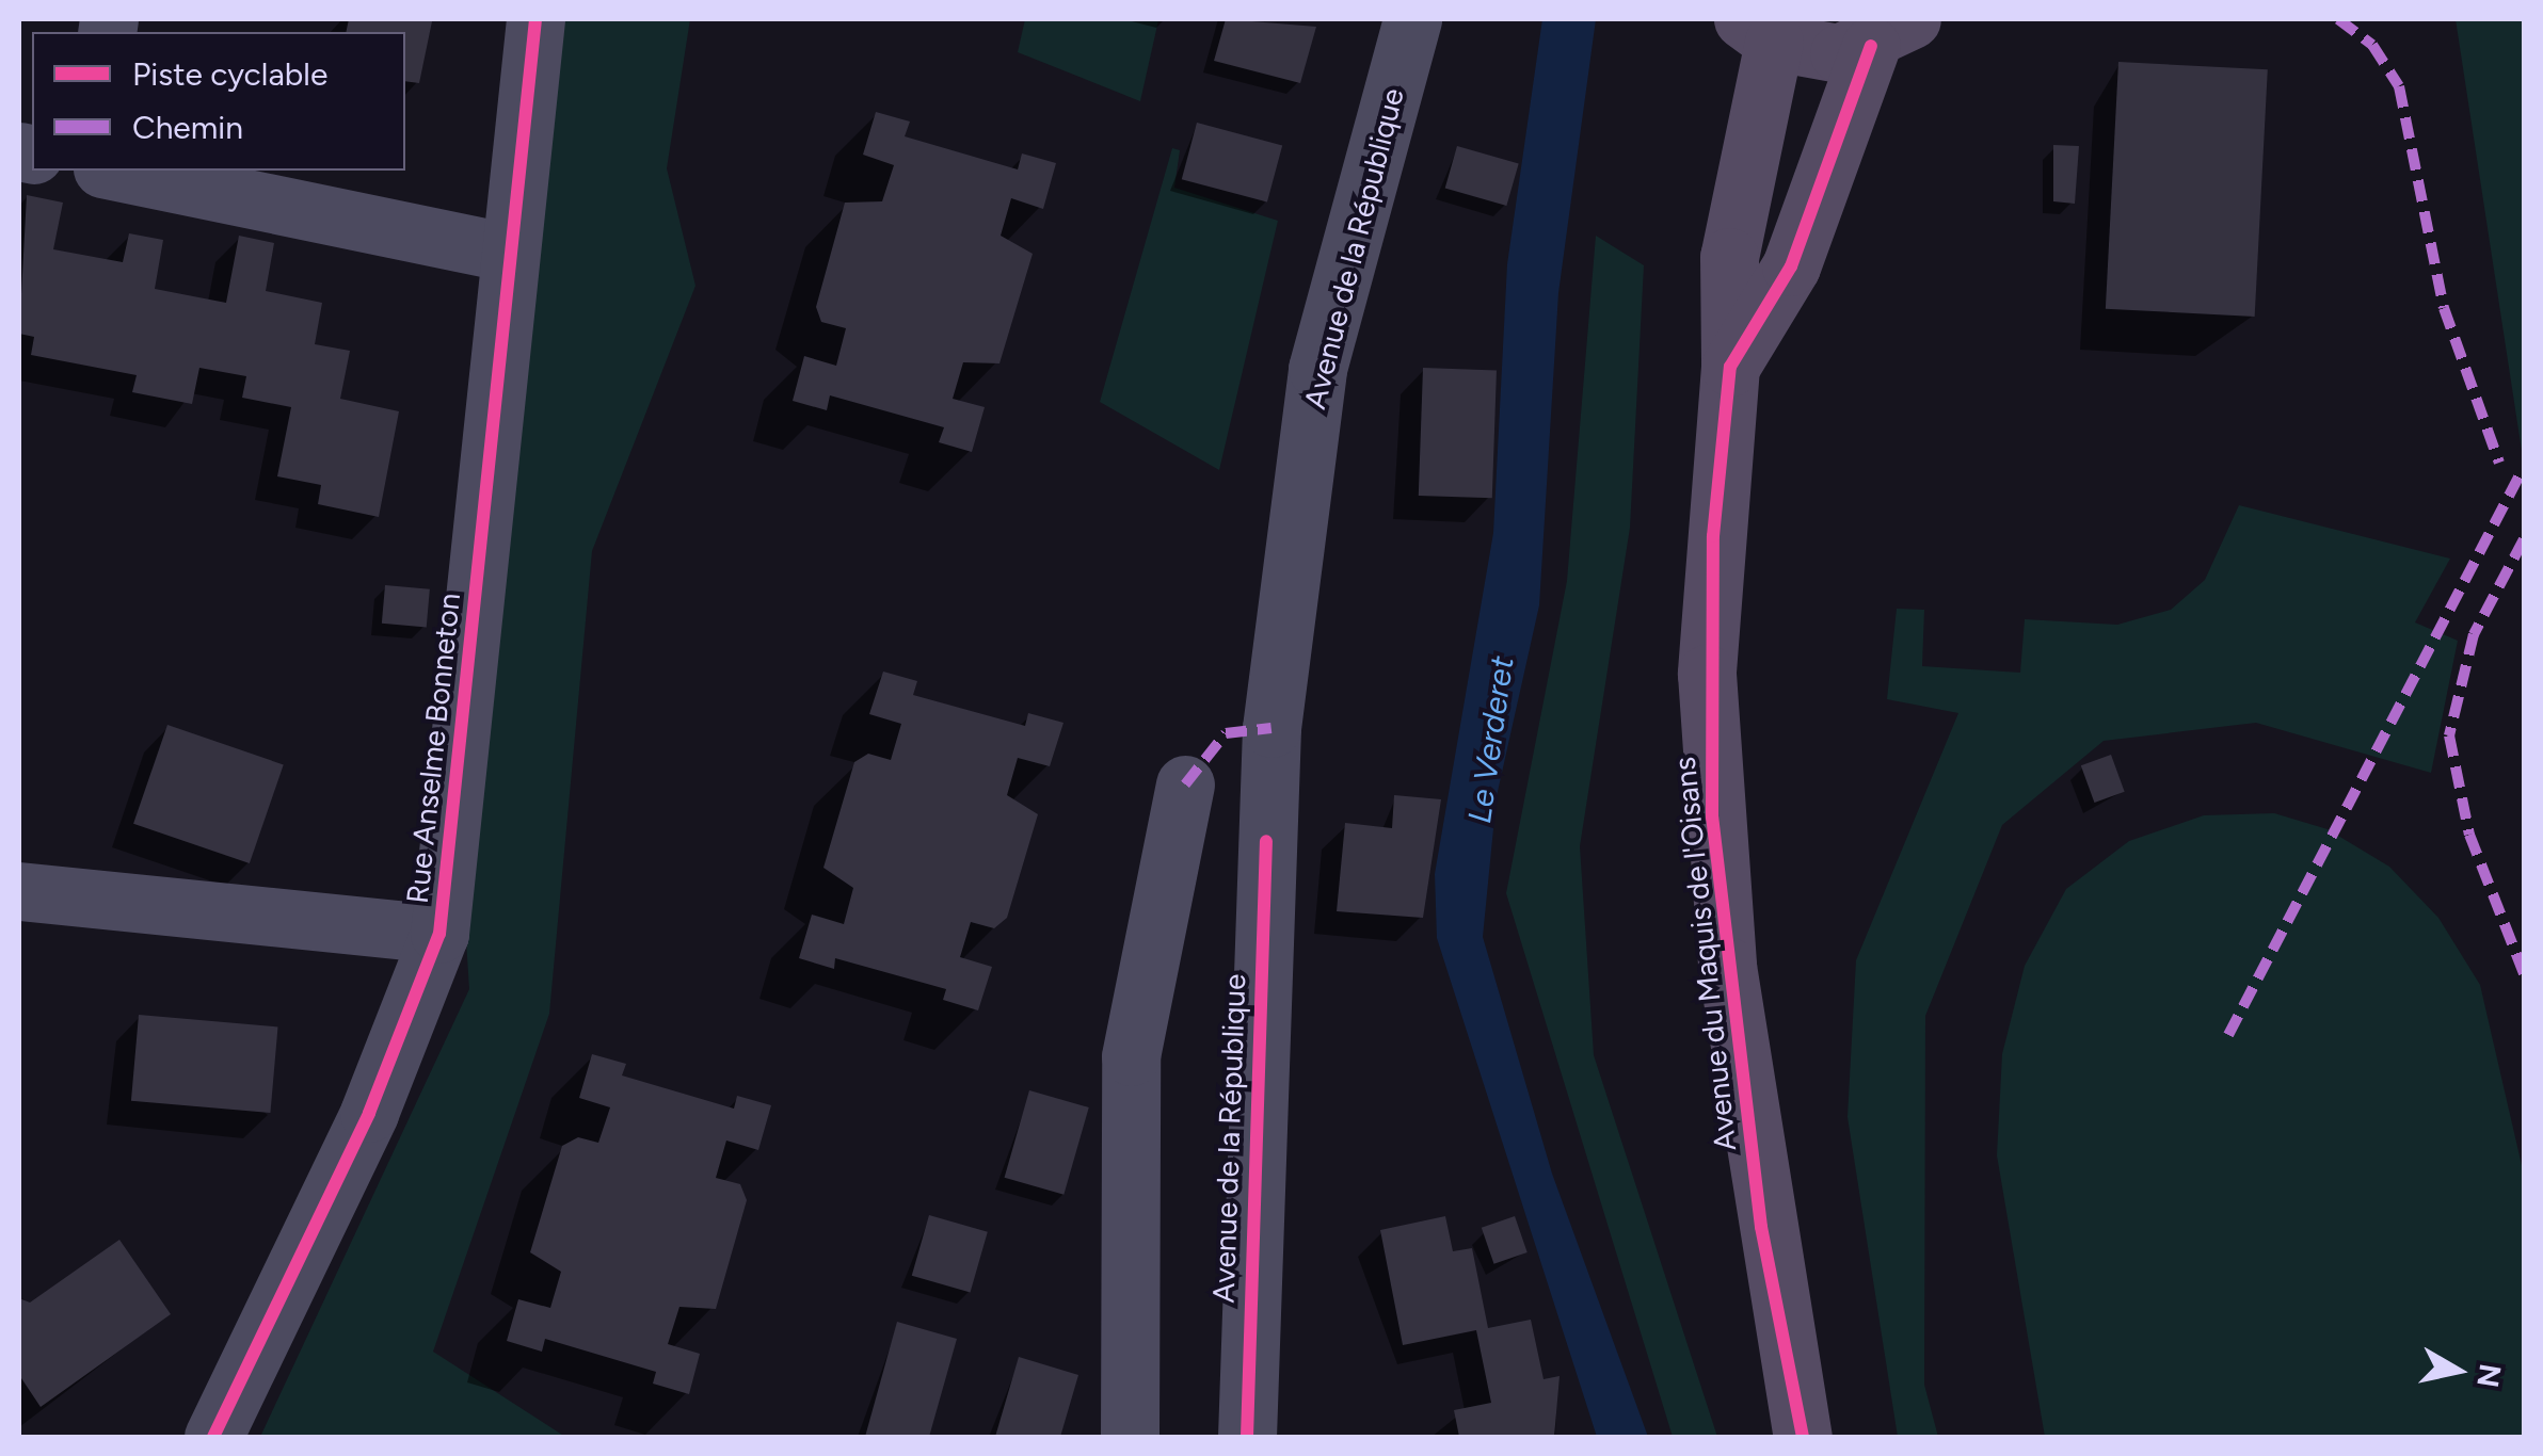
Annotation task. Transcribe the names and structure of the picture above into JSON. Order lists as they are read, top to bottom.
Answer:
{
  "streets": {
    "main road": ["Avenue du Maquis de l'Oisans"],
    "street": ["Avenue de la République", "Rue Anselme Bonneton"]
  },
  "water": ["Le Verderet"],
  "legend": ["Piste cyclable", "Chemin"],
  "north": "right"
}
